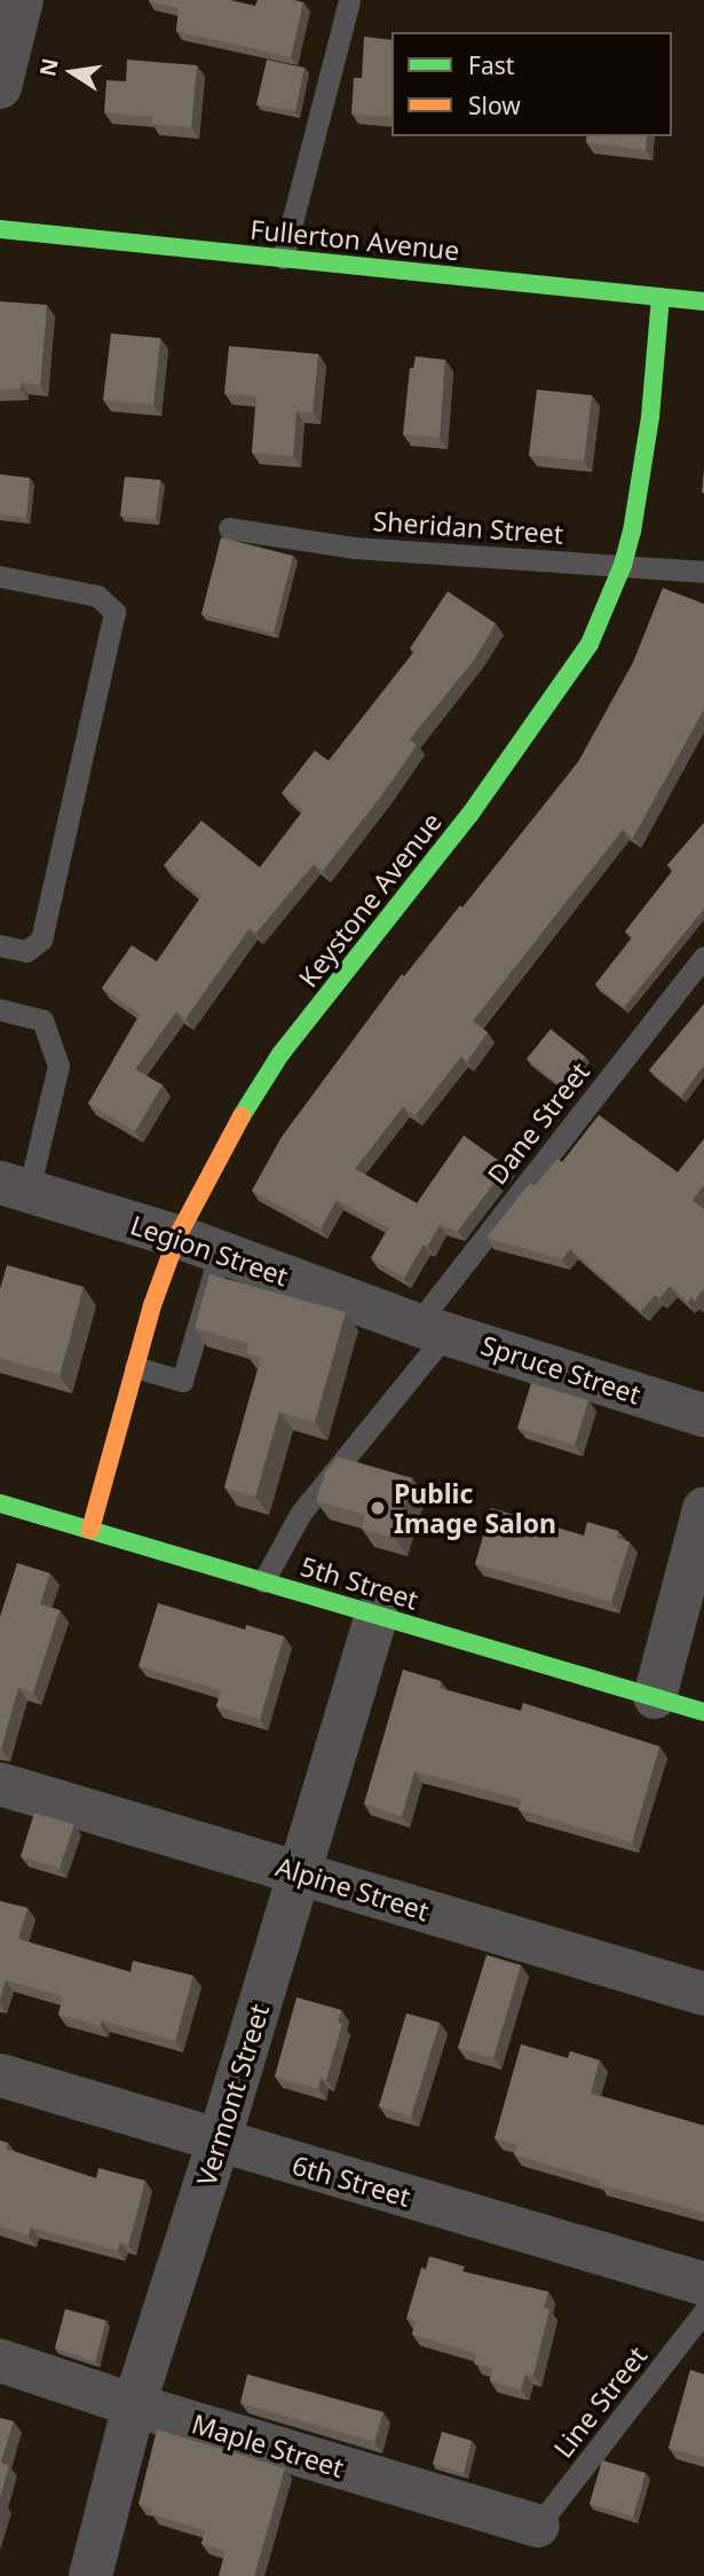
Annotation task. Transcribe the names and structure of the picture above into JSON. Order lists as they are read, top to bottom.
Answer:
{
  "streets": {
    "street": [
      "Fullerton Avenue",
      "Keystone Avenue",
      "Legion Street",
      "Spruce Street",
      "5th Street",
      "Alpine Street",
      "Vermont Street",
      "6th Street",
      "Maple Street"
    ],
    "lane": ["Sheridan Street", "Dane Street", "Line Street"]
  },
  "crossings": [
    ["Fullerton Avenue", "Keystone Avenue"],
    ["Sheridan Street", "Keystone Avenue"],
    ["Keystone Avenue", "Legion Street"],
    ["Keystone Avenue", "5th Street"],
    ["Dane Street", "Legion Street"],
    ["Dane Street", "Spruce Street"],
    ["Dane Street", "5th Street"],
    ["Legion Street", "Spruce Street"],
    ["5th Street", "Vermont Street"],
    ["Alpine Street", "Vermont Street"],
    ["Vermont Street", "6th Street"],
    ["Vermont Street", "Maple Street"],
    ["Line Street", "Maple Street"]
  ],
  "places": ["Public Image Salon"],
  "legend": ["Fast", "Slow"],
  "north": "left"
}
